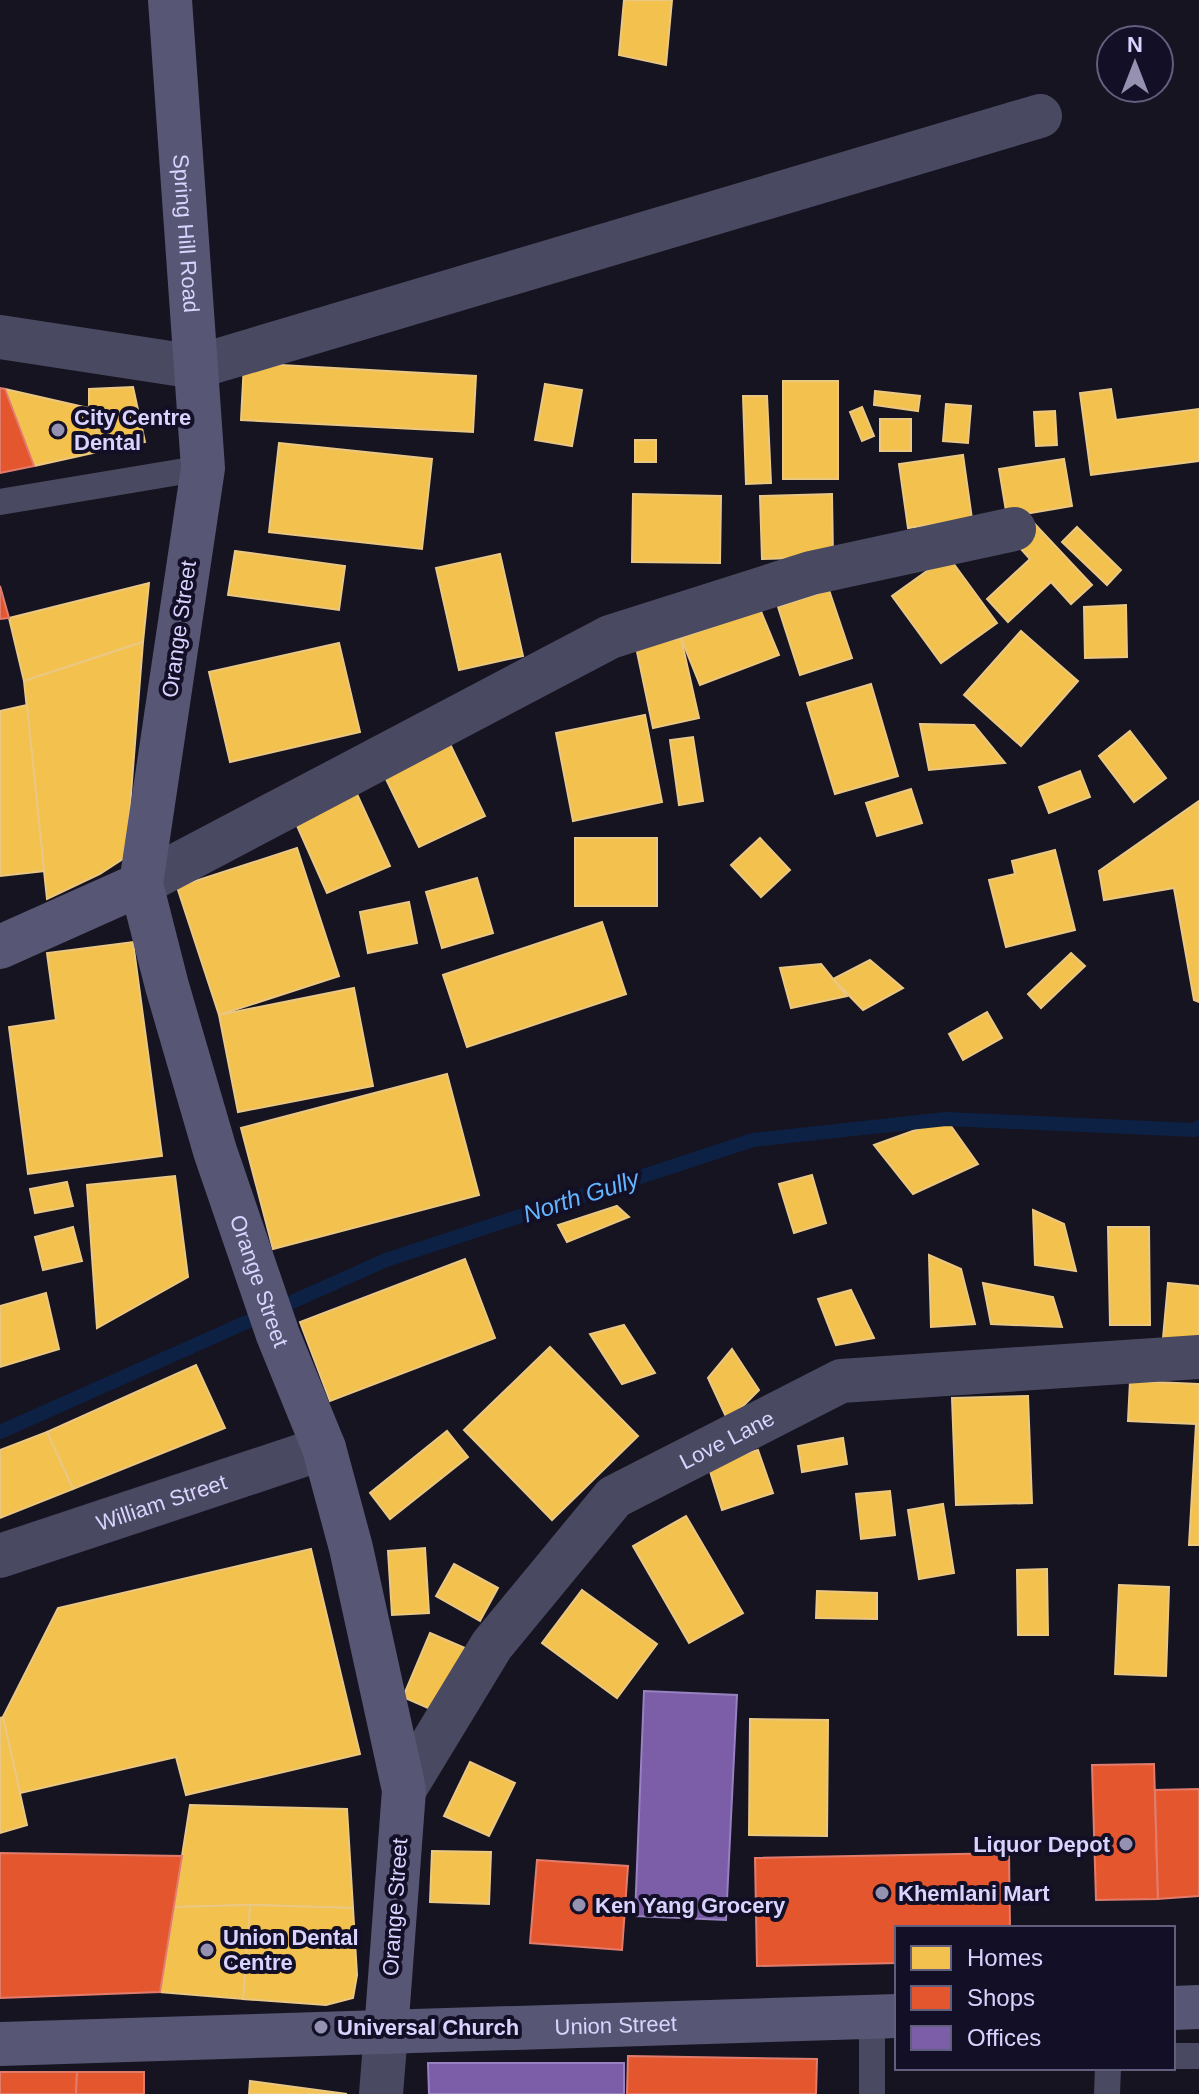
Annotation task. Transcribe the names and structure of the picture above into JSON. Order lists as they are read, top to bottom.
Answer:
{
  "streets": {
    "street": [
      "Spring Hill Road",
      "Orange Street",
      "Love Lane",
      "William Street",
      "Union Street"
    ]
  },
  "crossings": [
    ["Spring Hill Road", "Orange Street"],
    ["Orange Street", "Love Lane"],
    ["Orange Street", "William Street"],
    ["Orange Street", "Union Street"]
  ],
  "water": ["North Gully"],
  "places": [
    "City Centre Dental",
    "Liquor Depot",
    "Khemlani Mart",
    "Ken Yang Grocery",
    "Union Dental Centre",
    "Universal Church"
  ],
  "legend": ["Homes", "Shops", "Offices"],
  "north": "top"
}
